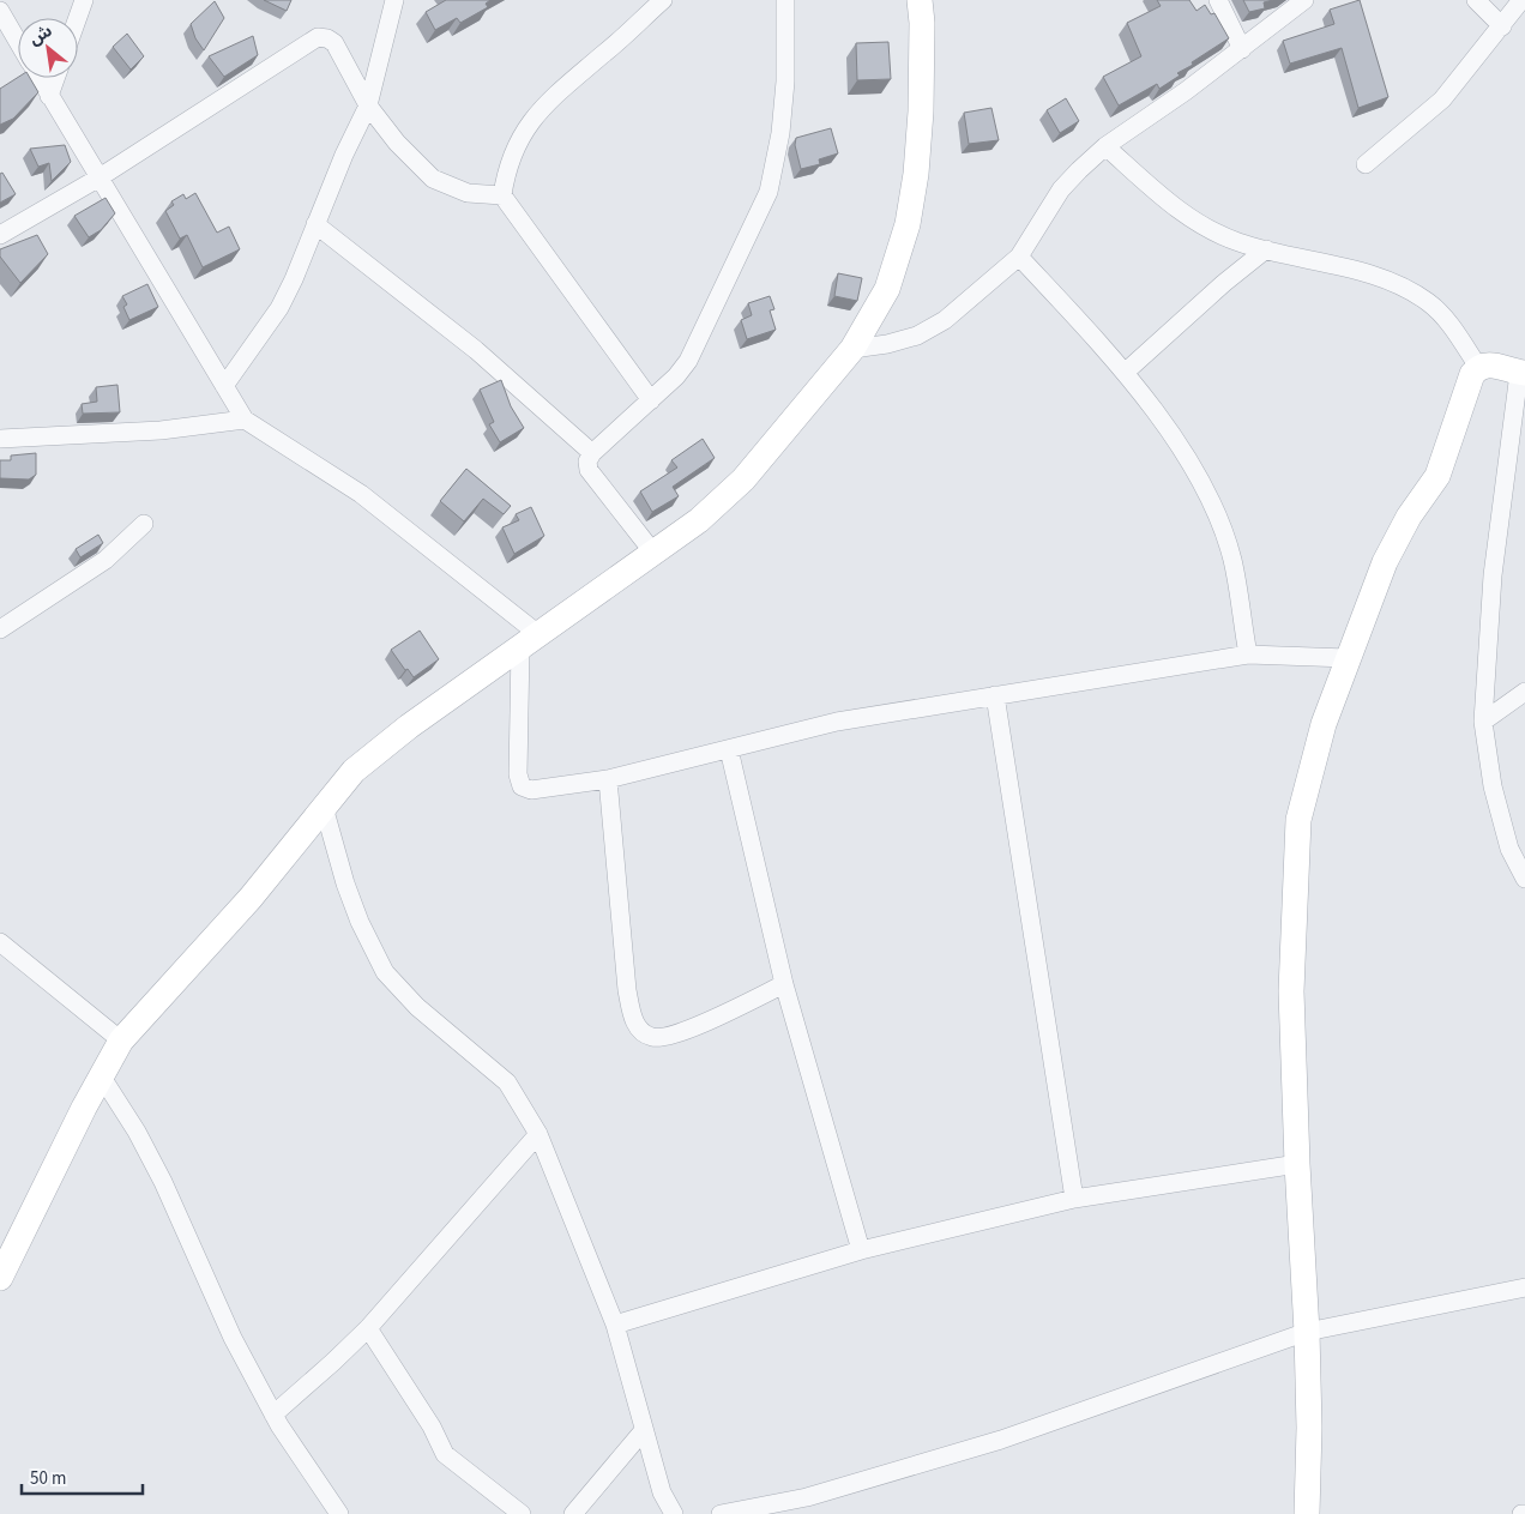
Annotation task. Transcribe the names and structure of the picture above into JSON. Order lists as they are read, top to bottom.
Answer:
{
  "scale_bar": "50 m",
  "north": "top left"
}
